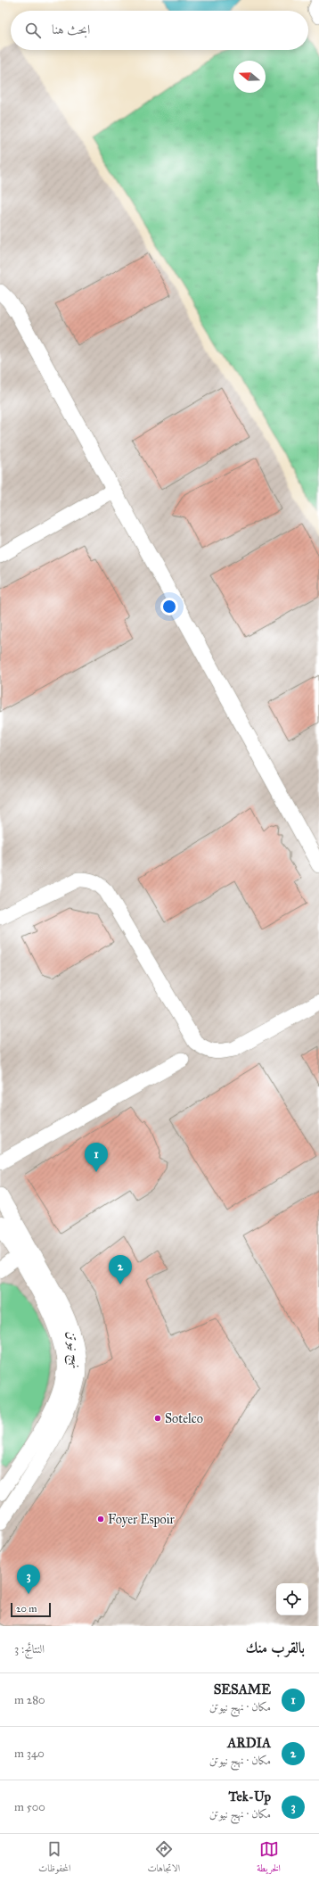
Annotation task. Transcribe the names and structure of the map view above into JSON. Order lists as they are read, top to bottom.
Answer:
{
  "streets": {
    "street": ["نهج نيوتن"]
  },
  "places": ["Sotelco", "Foyer Espoir"],
  "scale_bar": "20 m",
  "north": "left",
  "page": {
    "search": "ابحث هنا",
    "pins": ["1", "2", "3"],
    "scale": "20 m",
    "heading": ["بالقرب منك", "النتائج: 3"],
    "list": [
      {
        "mark": "1",
        "name": "SESAME",
        "note": "مكان · نهج نيوتن",
        "value": "280 m"
      },
      {
        "mark": "2",
        "name": "ARDIA",
        "note": "مكان · نهج نيوتن",
        "value": "340 m"
      },
      {
        "mark": "3",
        "name": "Tek-Up",
        "note": "مكان · نهج نيوتن",
        "value": "500 m"
      }
    ],
    "nav": ["الخريطة", "الاتجاهات", "المحفوظات"]
  }
}
